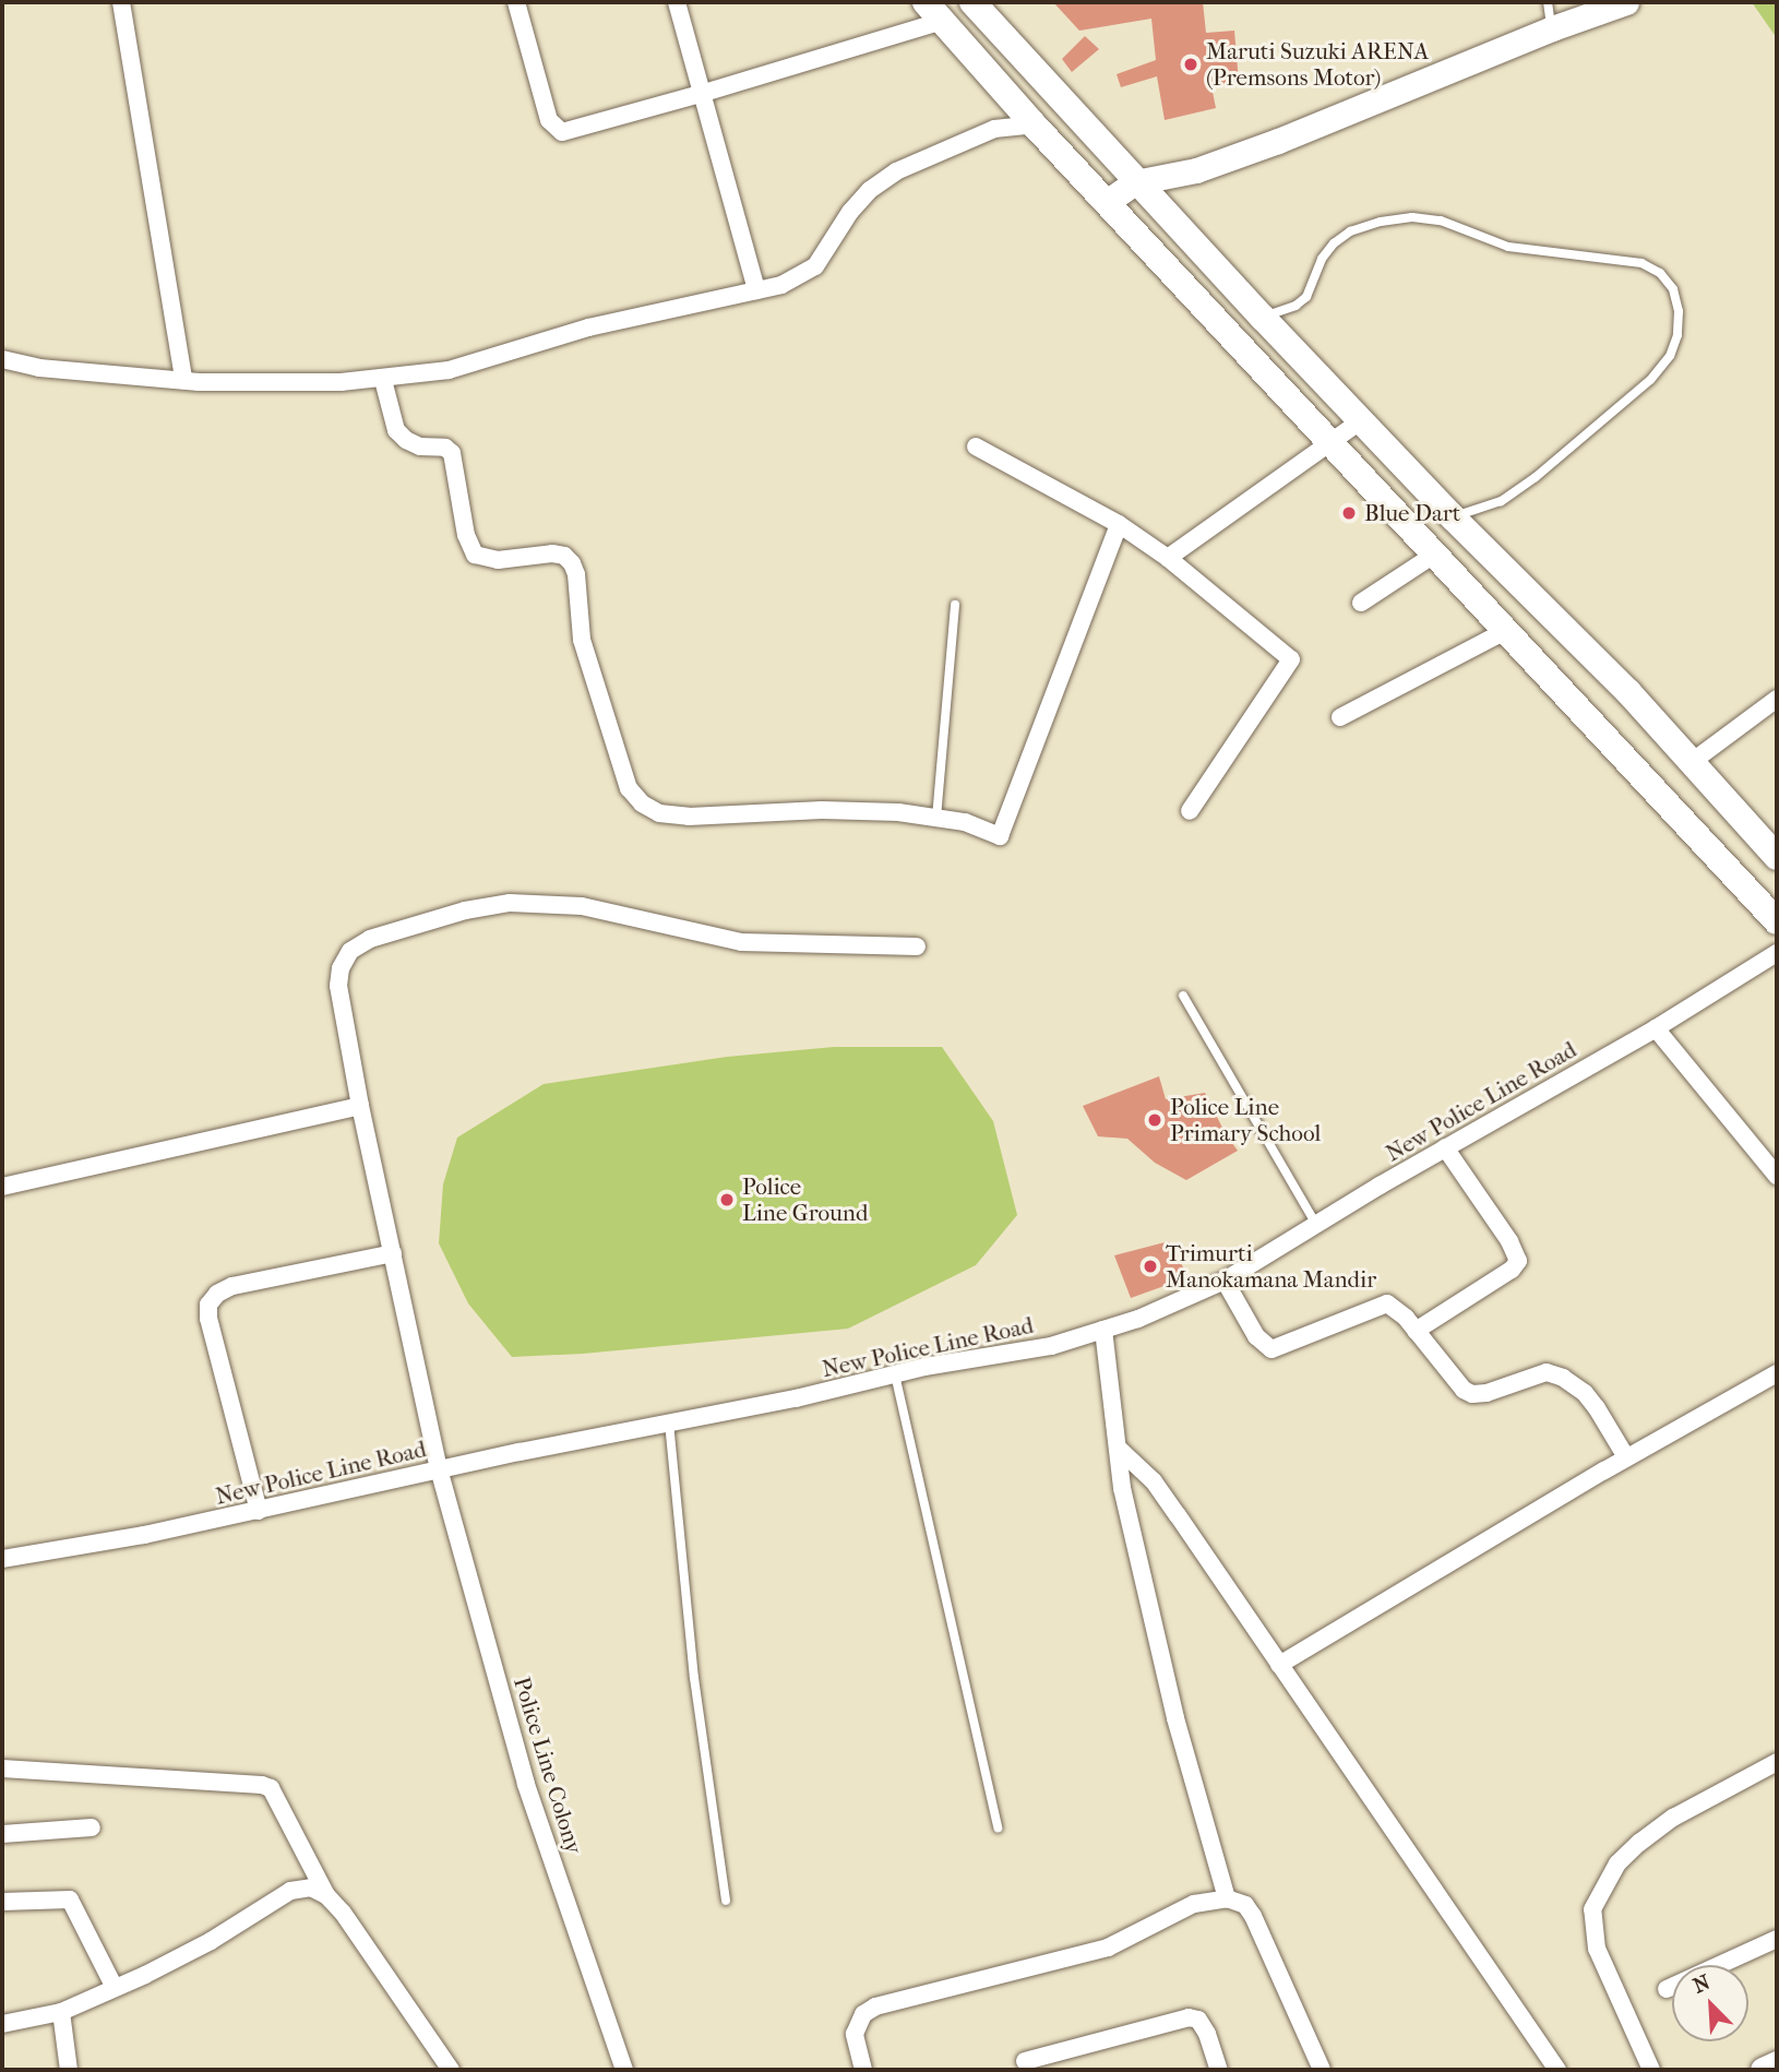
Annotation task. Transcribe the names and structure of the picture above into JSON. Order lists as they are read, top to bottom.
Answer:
{
  "streets": {
    "street": ["New Police Line Road", "Police Line Colony"]
  },
  "crossings": [
    ["New Police Line Road", "Police Line Colony"]
  ],
  "places": [
    "Maruti Suzuki ARENA (Premsons Motor)",
    "Blue Dart",
    "Police Line Primary School",
    "Police Line Ground",
    "Trimurti Manokamana Mandir"
  ],
  "north": "top left"
}
